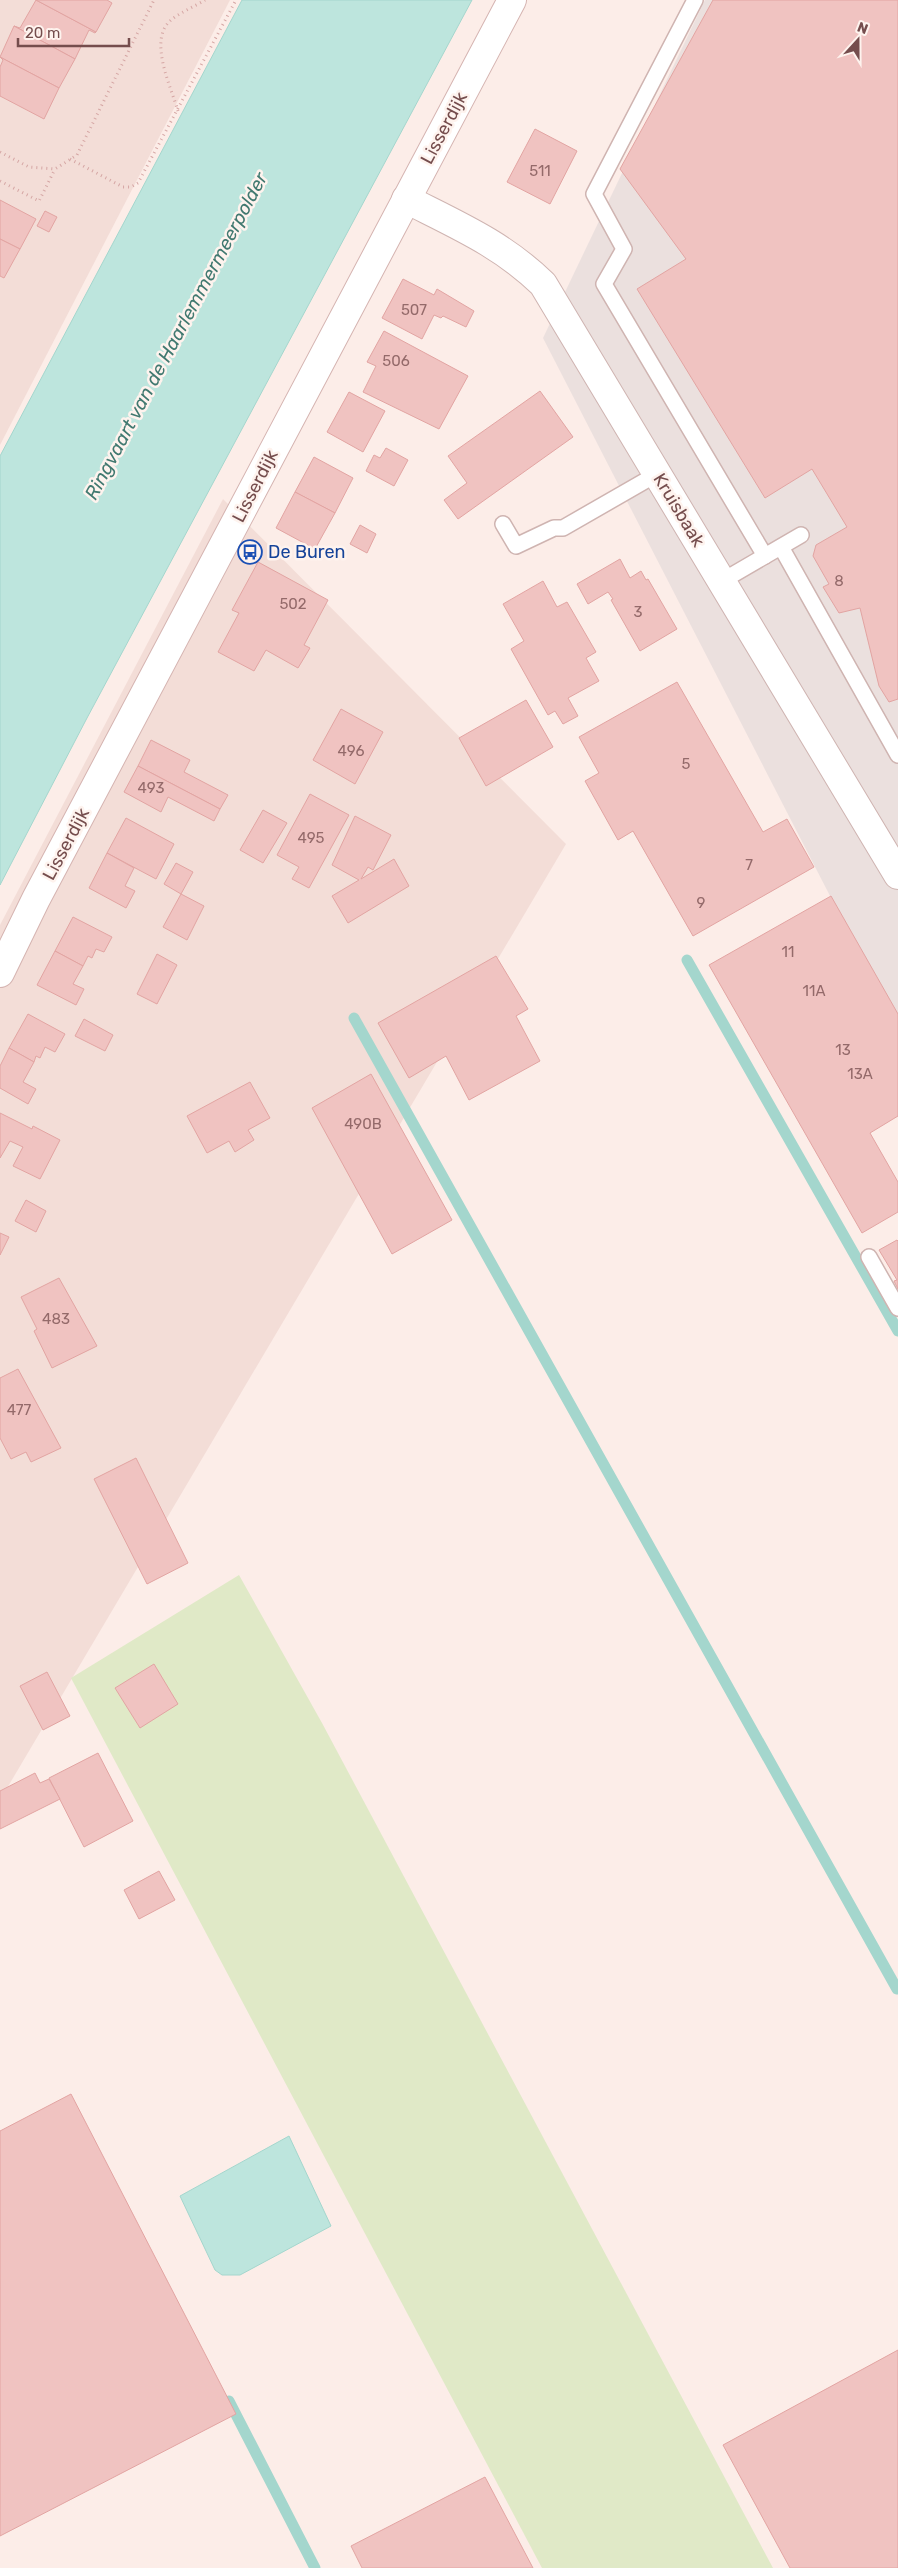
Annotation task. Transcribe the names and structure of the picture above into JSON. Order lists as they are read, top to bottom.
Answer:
{
  "streets": {
    "street": ["Lisserdijk", "Kruisbaak"]
  },
  "crossings": [
    ["Lisserdijk", "Kruisbaak"]
  ],
  "water": ["Ringvaart van de Haarlemmermeerpolder"],
  "places": {
    "bus stop": ["De Buren"]
  },
  "house_numbers": [
    "511",
    "507",
    "506",
    "8",
    "502",
    "3",
    "496",
    "5",
    "493",
    "495",
    "7",
    "9",
    "11",
    "11A",
    "13",
    "13A",
    "490B",
    "483",
    "477"
  ],
  "scale_bar": "20 m",
  "north": "top"
}
